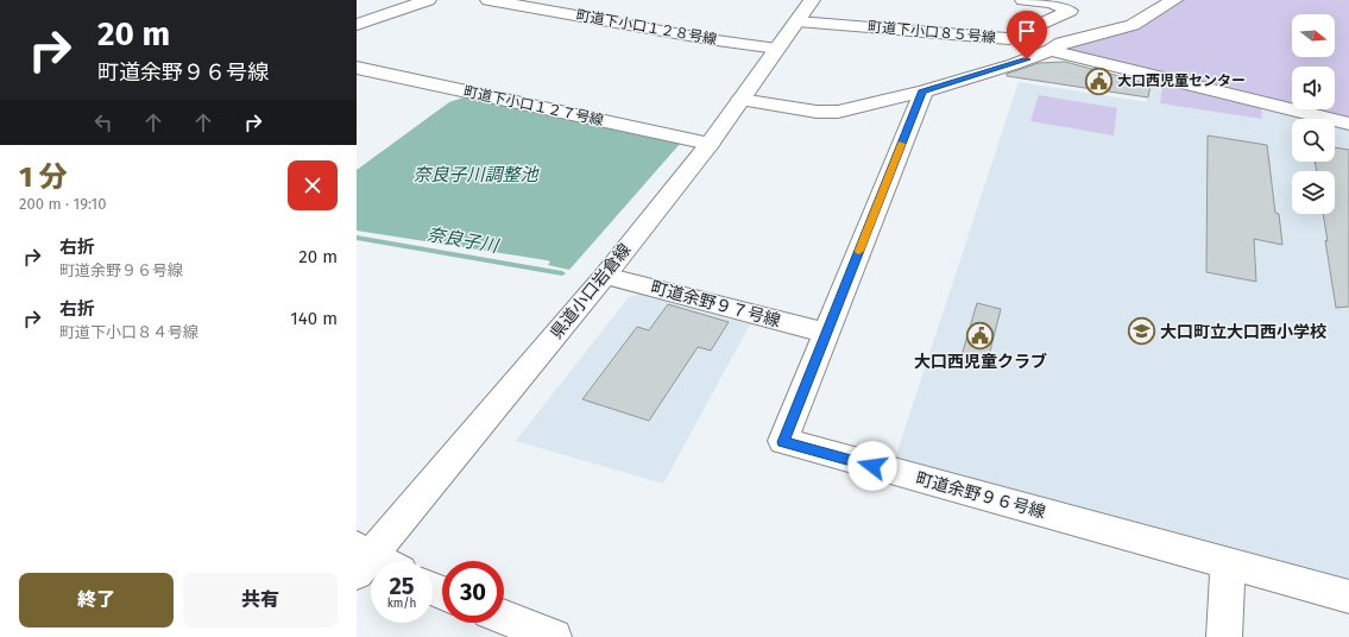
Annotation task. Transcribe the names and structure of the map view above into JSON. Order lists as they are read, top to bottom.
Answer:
{
  "streets": {
    "street": [
      "町道下小口１２８号線",
      "町道下小口８５号線",
      "町道下小口１２７号線",
      "県道小口岩倉線",
      "町道余野９７号線",
      "町道余野９６号線"
    ]
  },
  "crossings": [
    ["町道下小口１２８号線", "県道小口岩倉線"],
    ["町道下小口８５号線", "県道小口岩倉線"],
    ["町道下小口１２７号線", "県道小口岩倉線"],
    ["県道小口岩倉線", "町道余野９７号線"],
    ["町道余野９７号線", "町道余野９６号線"]
  ],
  "water": ["奈良子川調整池", "奈良子川"],
  "places": {
    "public building": ["大口西児童センター", "大口西児童クラブ"],
    "school or university": ["大口町立大口西小学校"]
  },
  "north": "right",
  "page": {
    "turn": ["20 m", "町道余野９６号線"],
    "heading": ["1 分", "200 m · 19:10"],
    "list": [
      {
        "name": "右折",
        "note": "町道余野９６号線",
        "value": "20 m"
      },
      {
        "name": "右折",
        "note": "町道下小口８４号線",
        "value": "140 m"
      }
    ],
    "speed": "25 km/h",
    "limit": "30",
    "buttons": ["終了", "共有"]
  }
}
